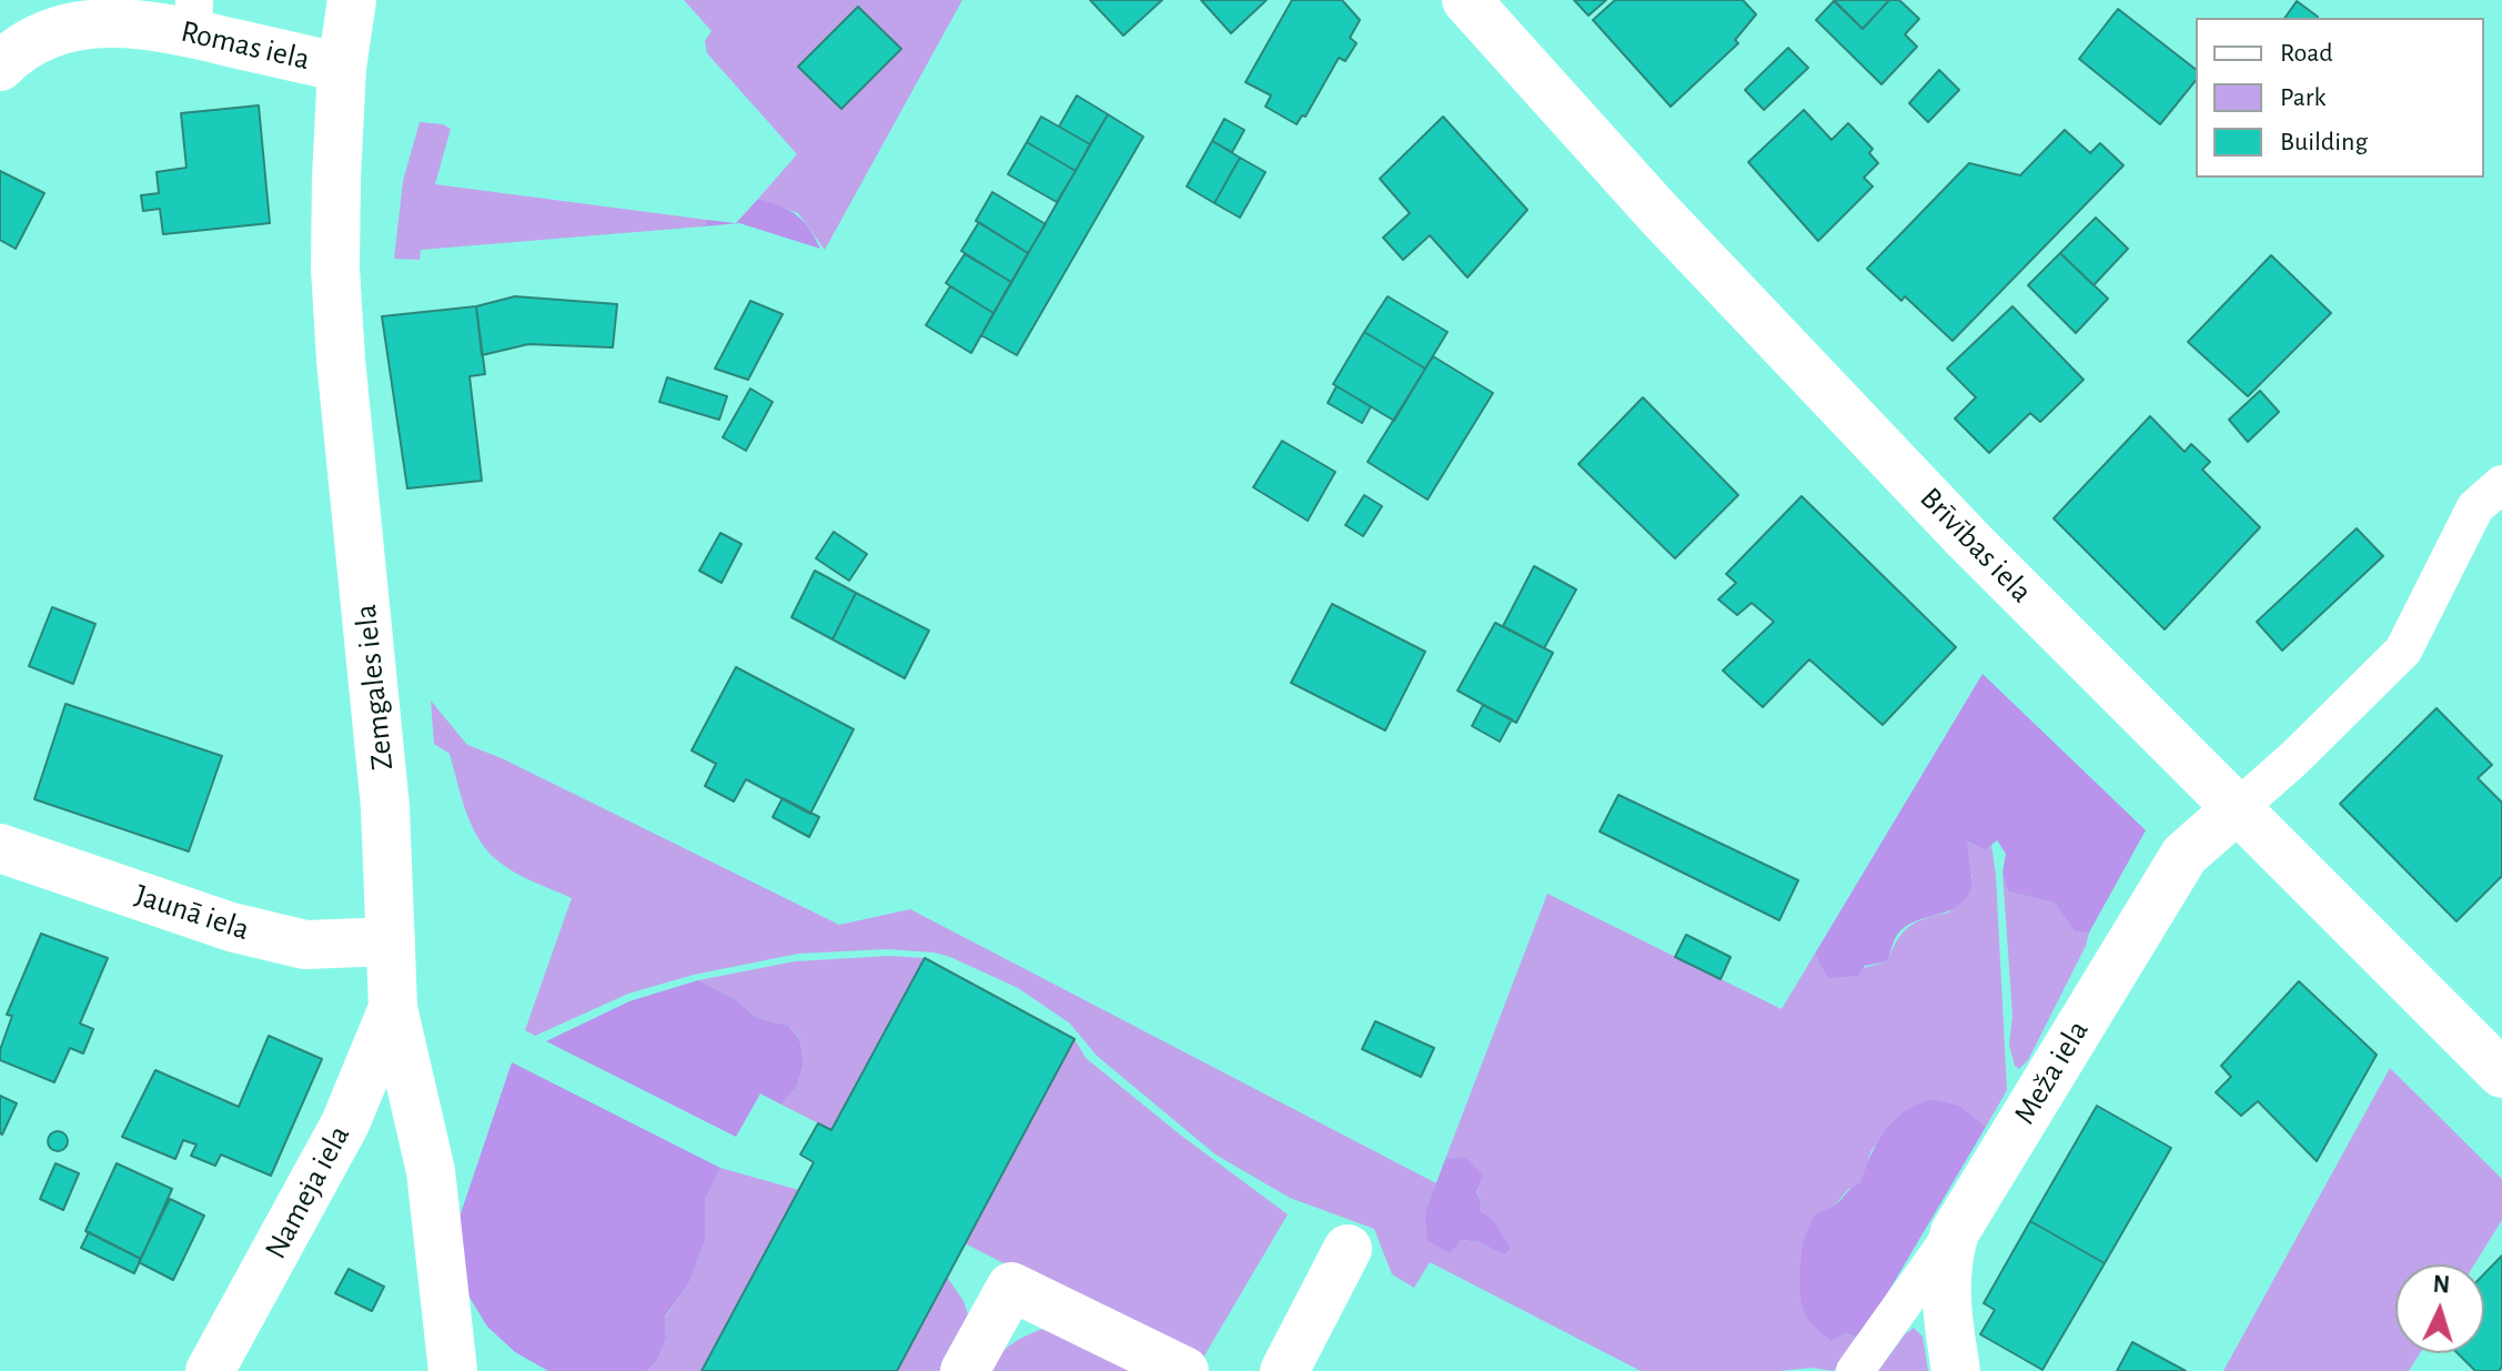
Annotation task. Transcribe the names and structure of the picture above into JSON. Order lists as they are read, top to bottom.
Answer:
{
  "streets": {
    "street": [
      "Romas iela",
      "Brīvības iela",
      "Zemgales iela",
      "Jaunā iela",
      "Meža iela",
      "Nameja iela"
    ]
  },
  "crossings": [
    ["Romas iela", "Zemgales iela"],
    ["Brīvības iela", "Meža iela"],
    ["Zemgales iela", "Jaunā iela"],
    ["Zemgales iela", "Nameja iela"]
  ],
  "legend": ["Road", "Park", "Building"],
  "north": "top"
}
